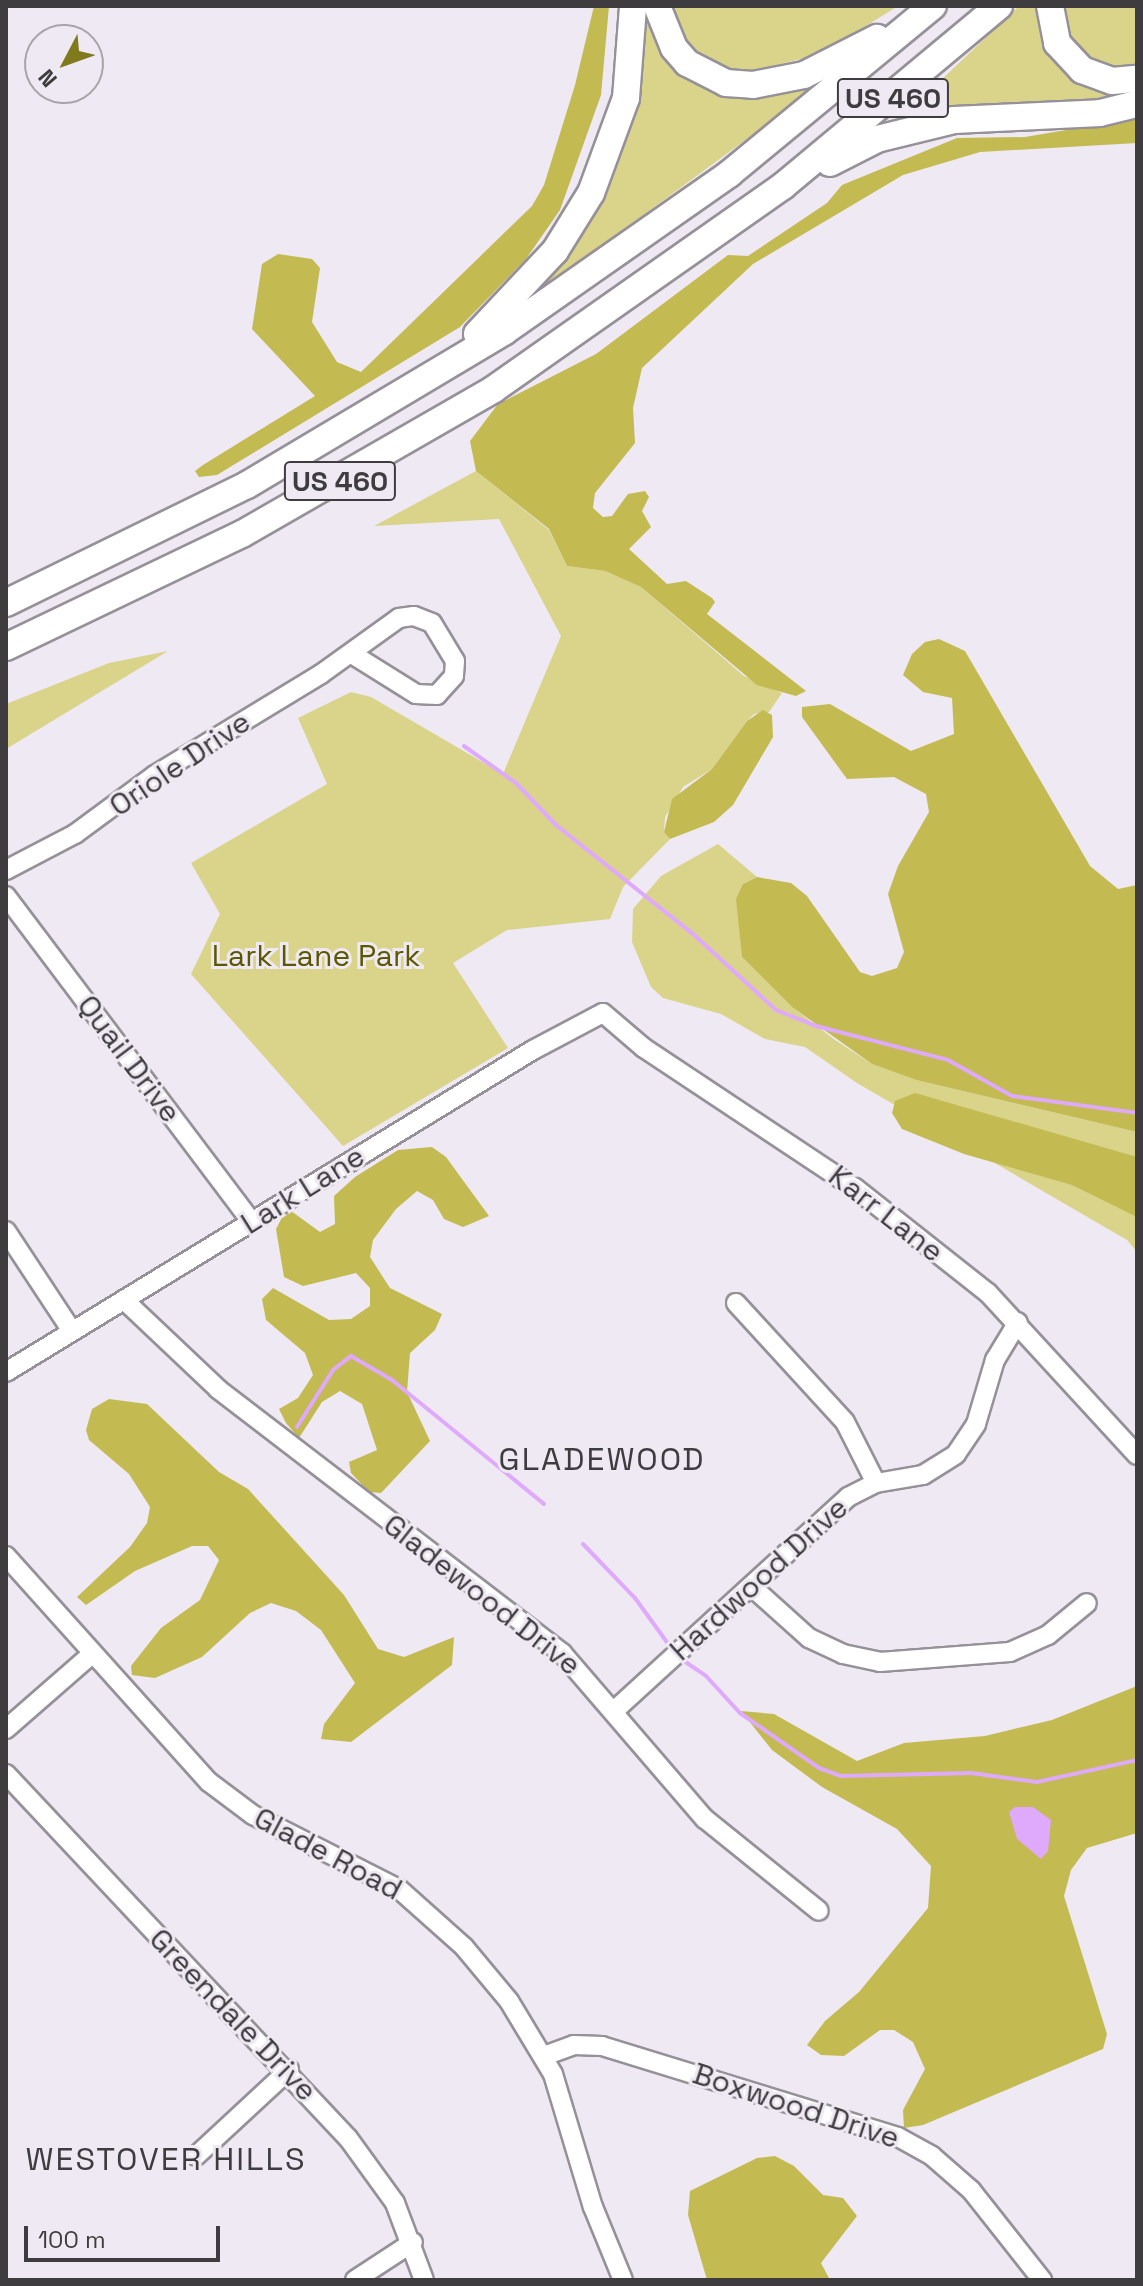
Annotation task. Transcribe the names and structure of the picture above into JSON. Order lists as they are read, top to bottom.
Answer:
{
  "streets": {
    "highway": ["US 460"],
    "street": [
      "Oriole Drive",
      "Quail Drive",
      "Lark Lane",
      "Karr Lane",
      "Hardwood Drive",
      "Gladewood Drive",
      "Glade Road",
      "Greendale Drive",
      "Boxwood Drive"
    ]
  },
  "crossings": [
    ["Quail Drive", "Lark Lane"],
    ["Lark Lane", "Karr Lane"],
    ["Lark Lane", "Gladewood Drive"],
    ["Karr Lane", "Hardwood Drive"],
    ["Hardwood Drive", "Gladewood Drive"],
    ["Glade Road", "Boxwood Drive"]
  ],
  "districts": ["GLADEWOOD", "WESTOVER HILLS"],
  "parks": ["Lark Lane Park"],
  "scale_bar": "100 m",
  "north": "bottom left"
}
